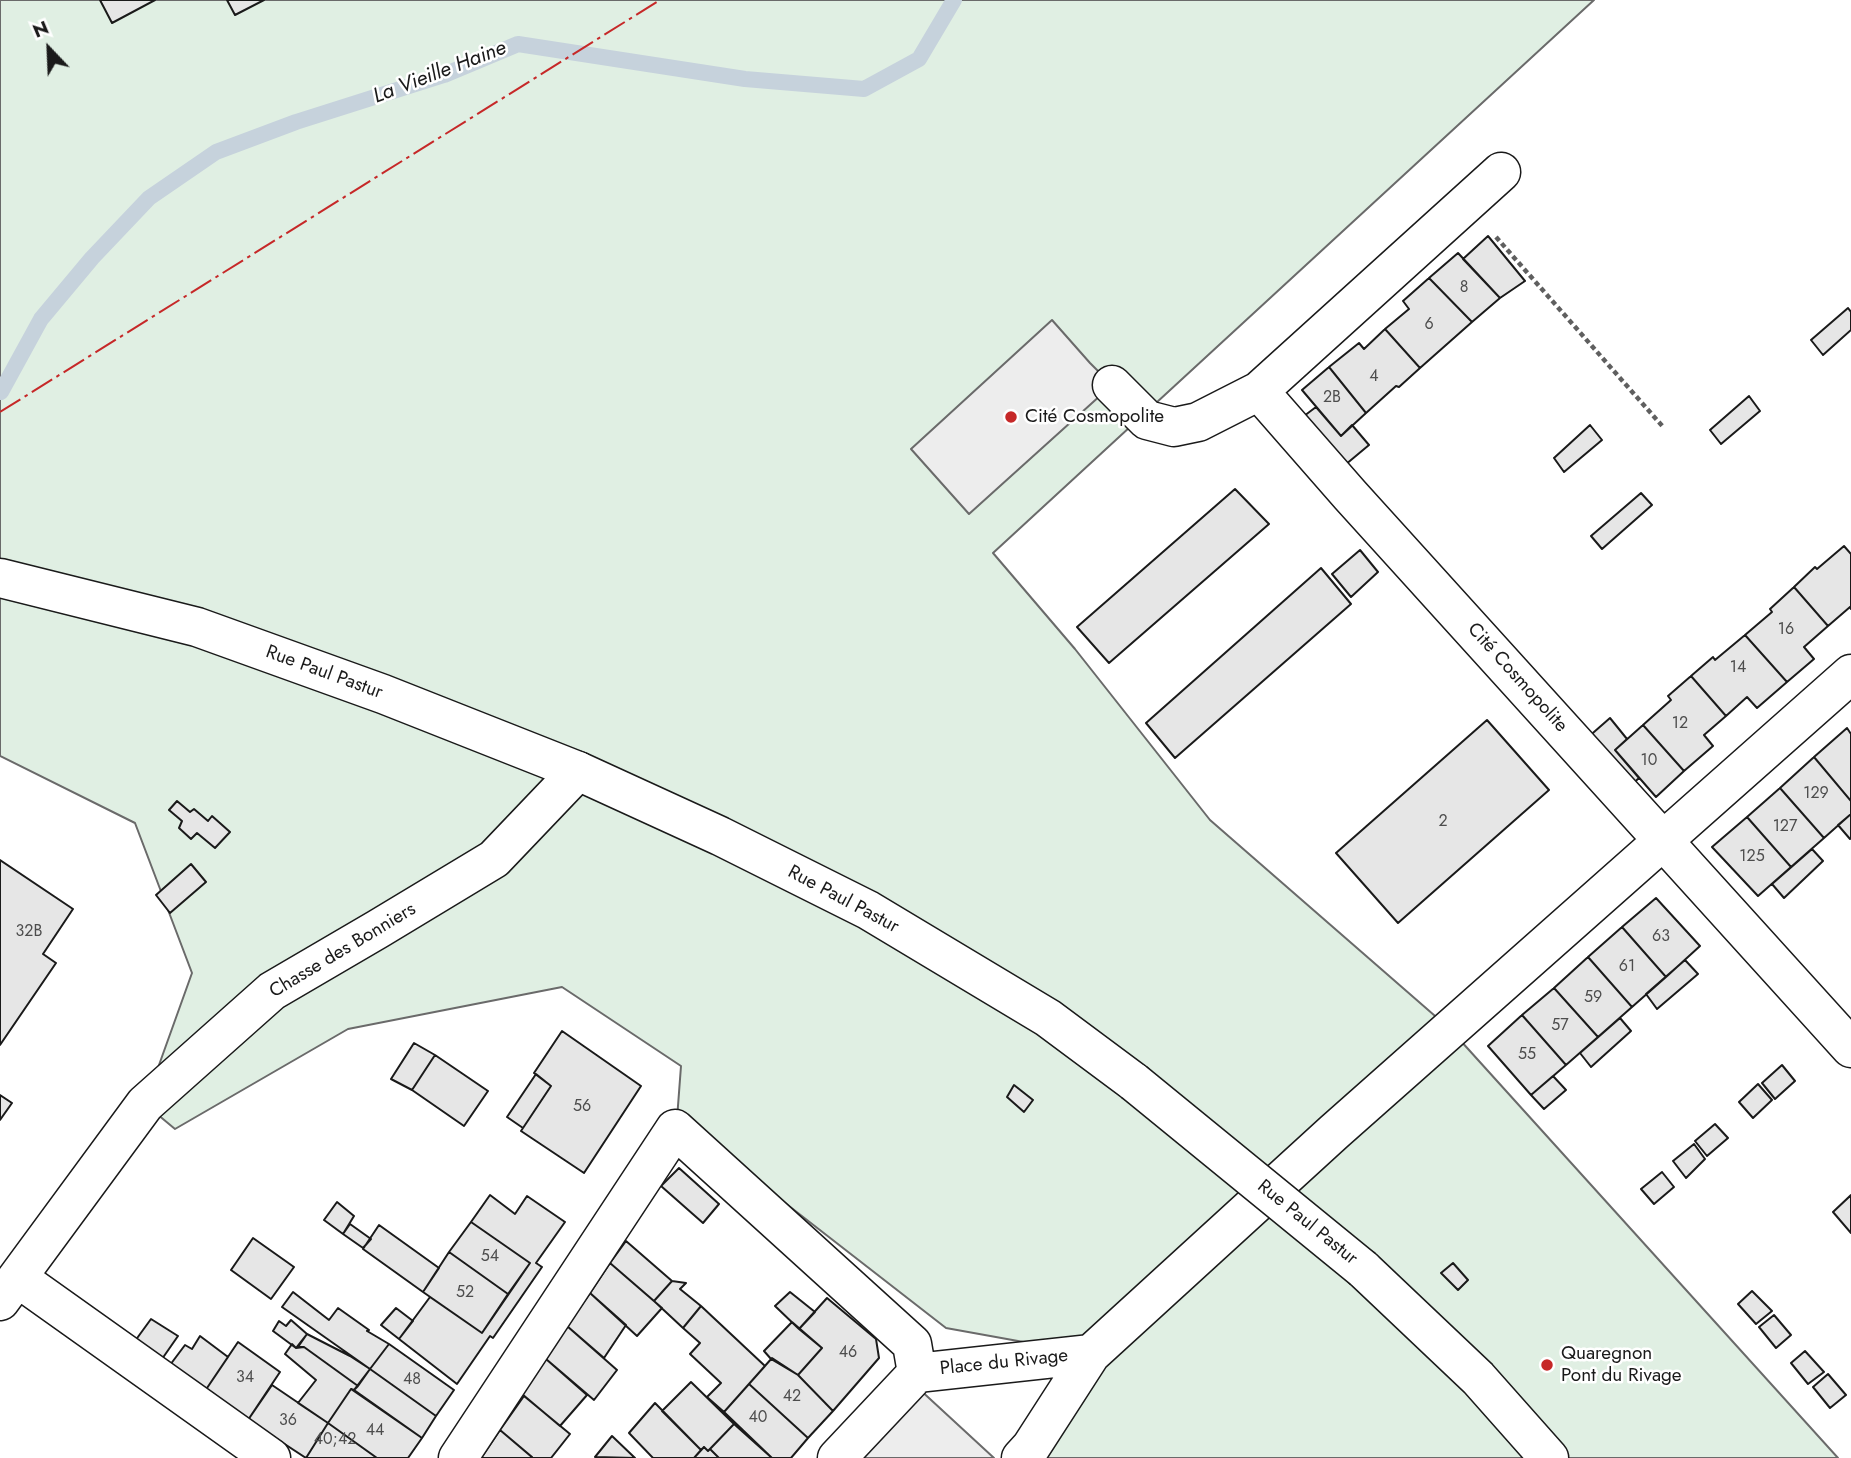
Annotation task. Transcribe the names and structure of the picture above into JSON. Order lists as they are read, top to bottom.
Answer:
{
  "streets": {
    "street": [
      "Rue Paul Pastur",
      "Cité Cosmopolite",
      "Chasse des Bonniers",
      "Place du Rivage"
    ]
  },
  "crossings": [
    ["Rue Paul Pastur", "Chasse des Bonniers"]
  ],
  "water": ["La Vieille Haine"],
  "places": ["Cité Cosmopolite", "Quaregnon Pont du Rivage"],
  "house_numbers": [
    "8",
    "6",
    "4",
    "2B",
    "16",
    "14",
    "12",
    "10",
    "129",
    "2",
    "127",
    "125",
    "32B",
    "63",
    "61",
    "59",
    "57",
    "55",
    "56",
    "54",
    "52",
    "46",
    "34",
    "48",
    "42",
    "40",
    "36",
    "44",
    "40;42"
  ],
  "north": "top left"
}
